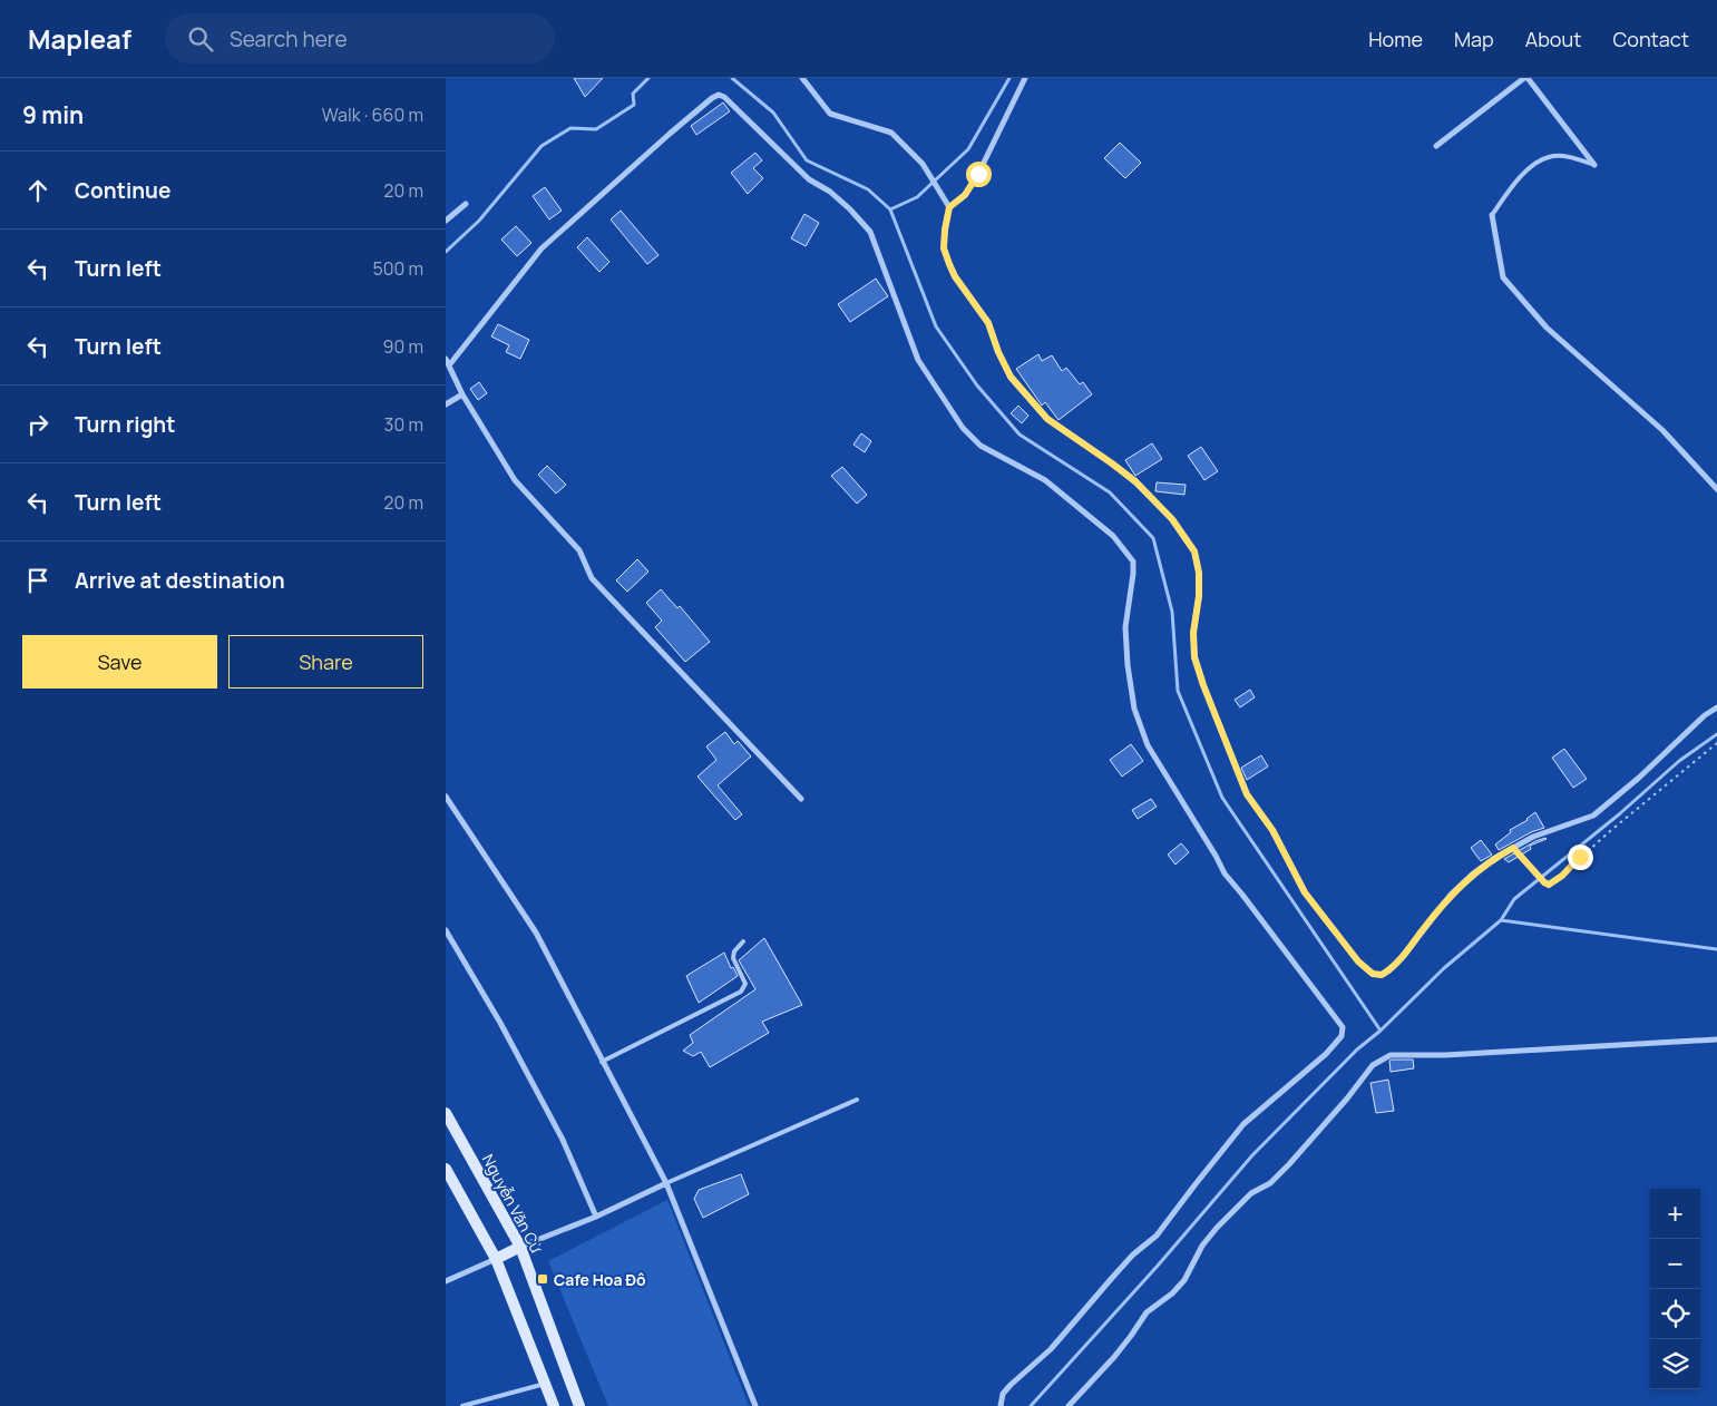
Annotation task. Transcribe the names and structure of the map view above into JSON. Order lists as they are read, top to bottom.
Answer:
{
  "streets": {
    "main road": ["Nguyễn Văn Cừ"]
  },
  "places": {
    "transit": ["Cafe Hoa Đô"]
  },
  "page": {
    "header": "Mapleaf",
    "search": "Search here",
    "nav": [
      "Home",
      "Map",
      "About",
      "Contact"
    ],
    "heading": ["9 min", "Walk · 660 m"],
    "list": [
      ["Continue", "20 m"],
      ["Turn left", "500 m"],
      ["Turn left", "90 m"],
      ["Turn right", "30 m"],
      ["Turn left", "20 m"],
      "Arrive at destination"
    ],
    "buttons": ["Save", "Share"],
    "map_buttons": ["+", "−"]
  }
}
